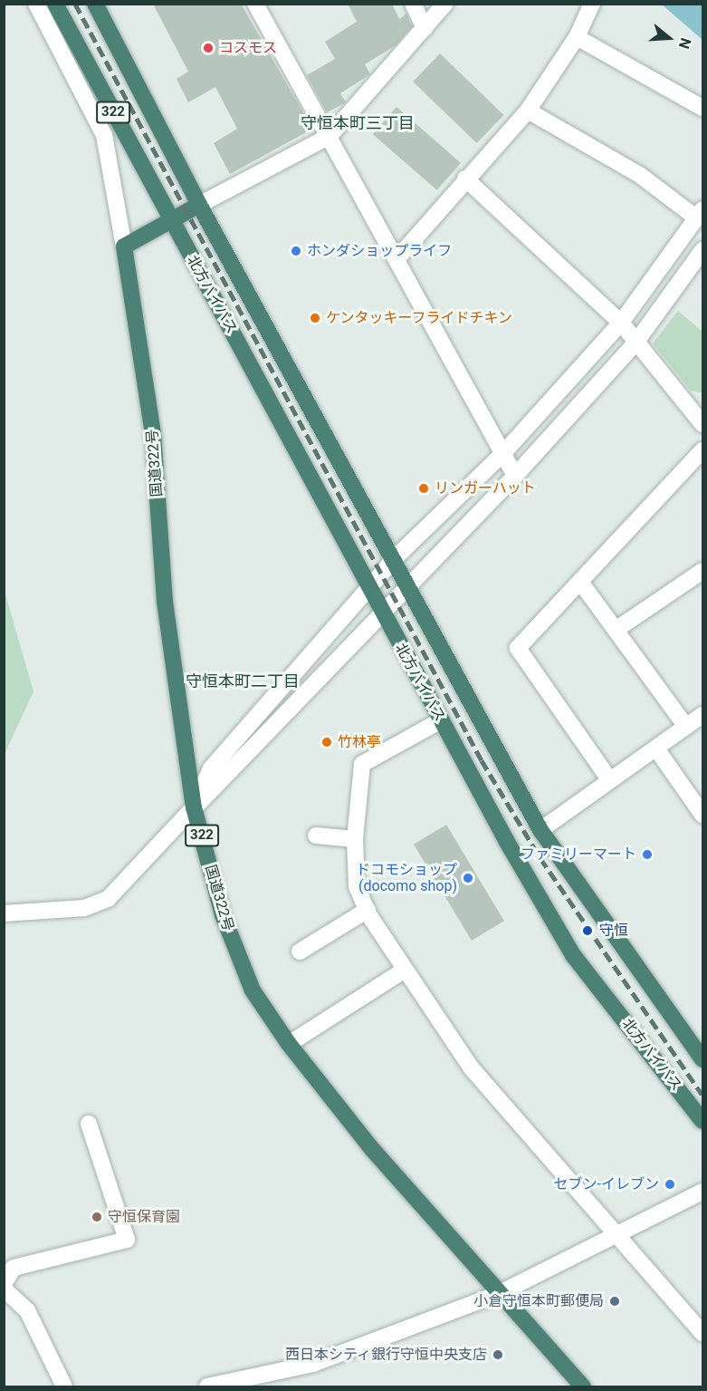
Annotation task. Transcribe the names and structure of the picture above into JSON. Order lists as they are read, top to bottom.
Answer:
{
  "streets": {
    "highway": ["322", "北方バイパス", "国道322号"]
  },
  "crossings": [
    ["322", "北方バイパス"]
  ],
  "districts": ["守恒本町三丁目", "守恒本町二丁目"],
  "places": [
    "コスモス",
    "ホンダショップライフ",
    "ケンタッキーフライドチキン",
    "リンガーハット",
    "竹林亭",
    "ファミリーマート",
    "ドコモショップ (docomo shop)",
    "守恒",
    "セブン-イレブン",
    "守恒保育園",
    "小倉守恒本町郵便局",
    "西日本シティ銀行守恒中央支店"
  ],
  "north": "right"
}
